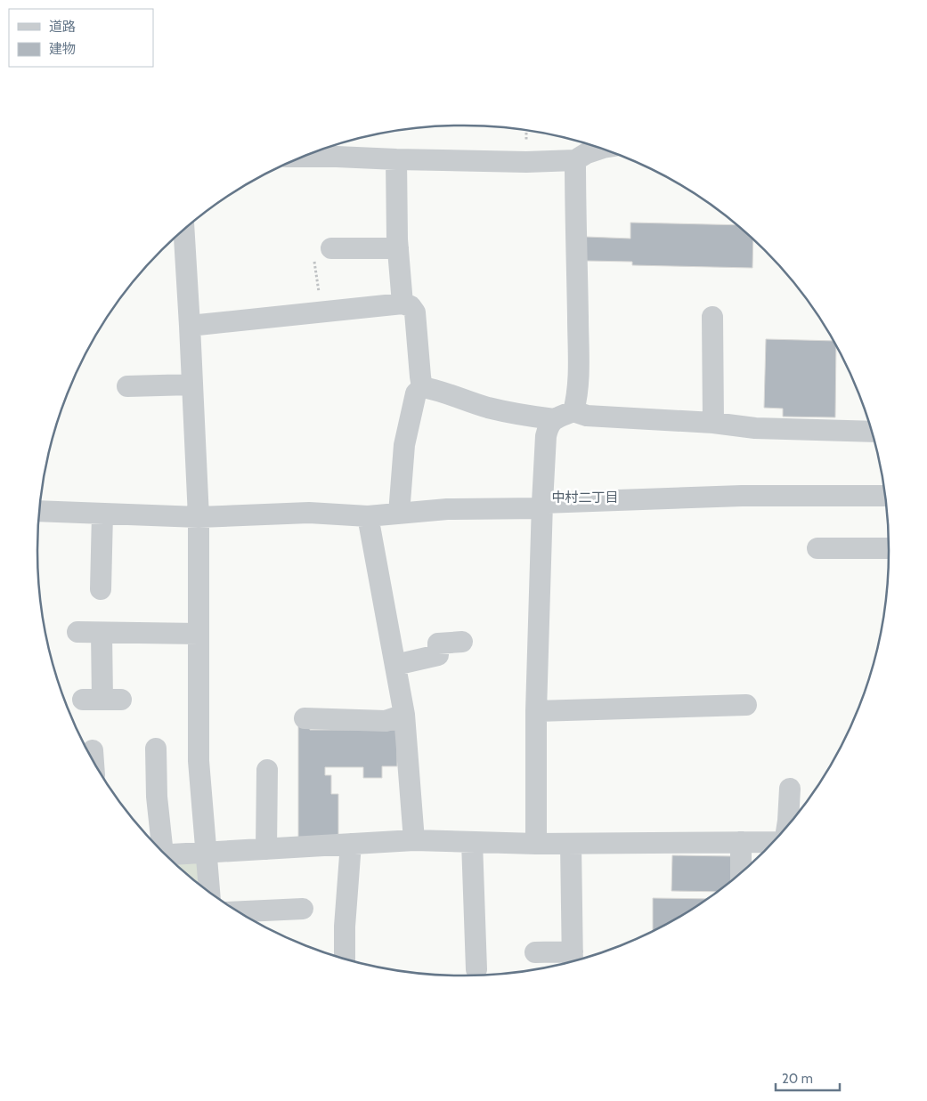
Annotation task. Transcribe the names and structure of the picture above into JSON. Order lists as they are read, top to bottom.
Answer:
{
  "districts": ["中村二丁目"],
  "legend": ["道路", "建物"],
  "scale_bar": "20 m"
}
